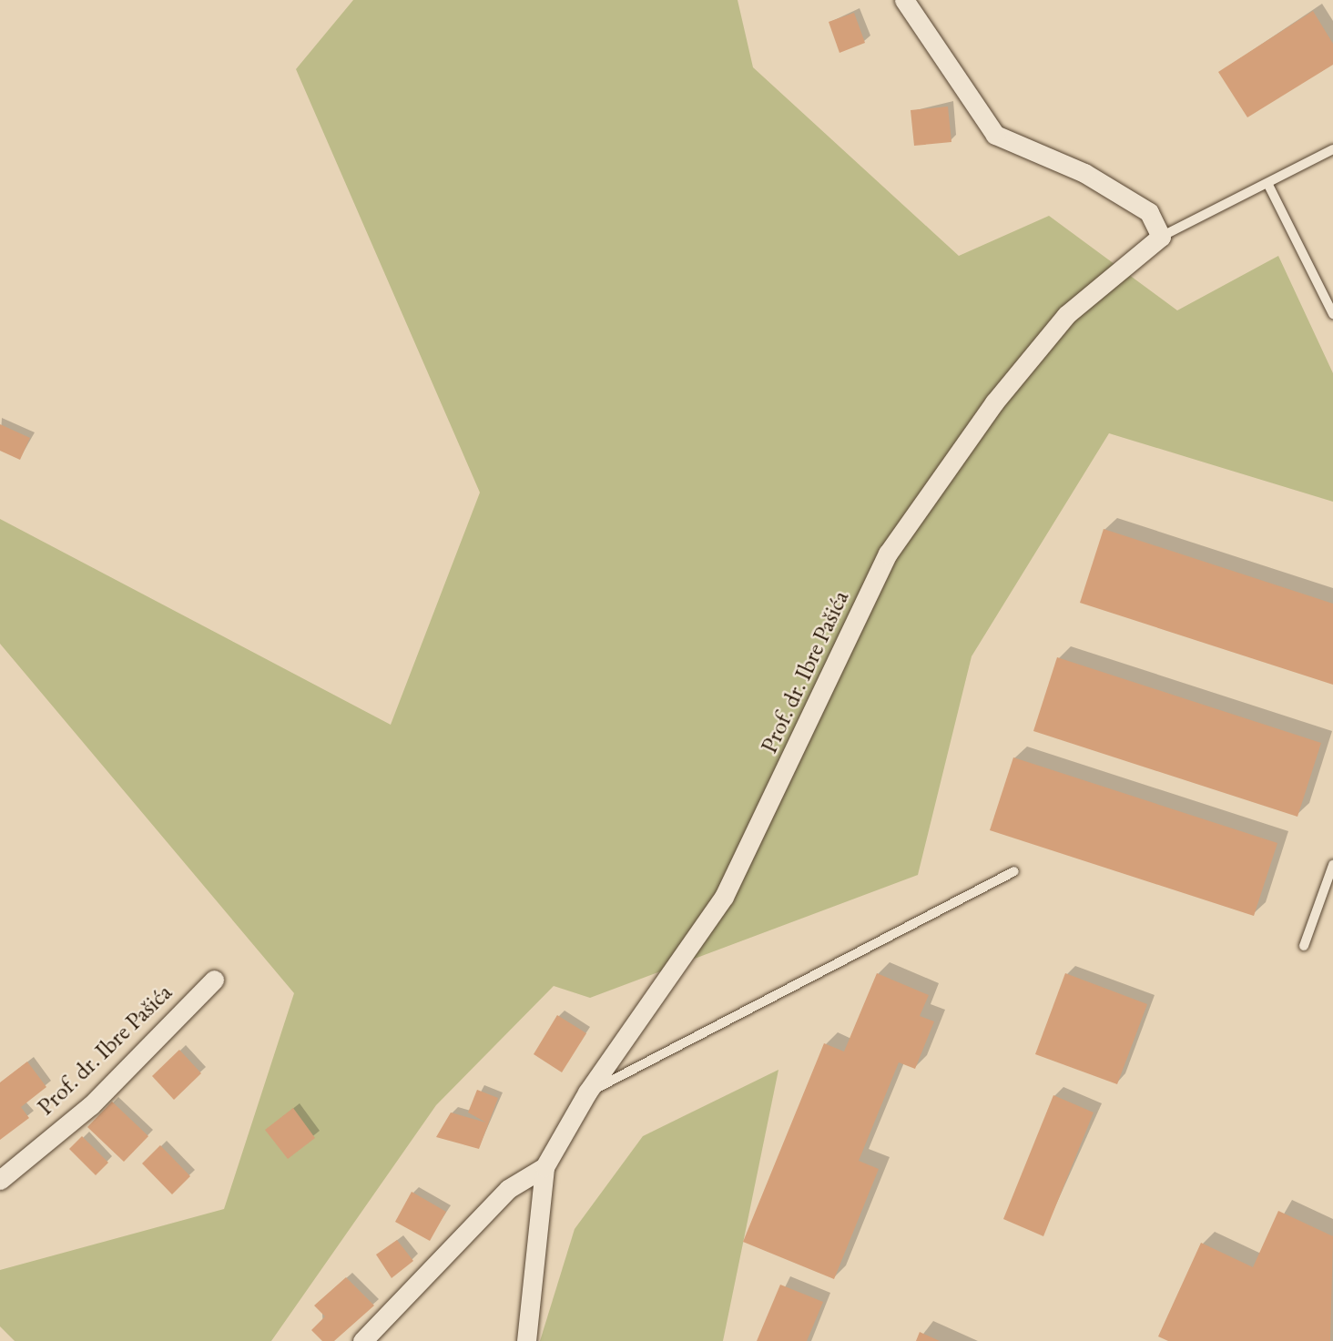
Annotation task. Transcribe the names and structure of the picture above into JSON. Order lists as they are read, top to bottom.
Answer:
{
  "streets": {
    "street": ["Prof. dr. Ibre Pašića"]
  }
}
